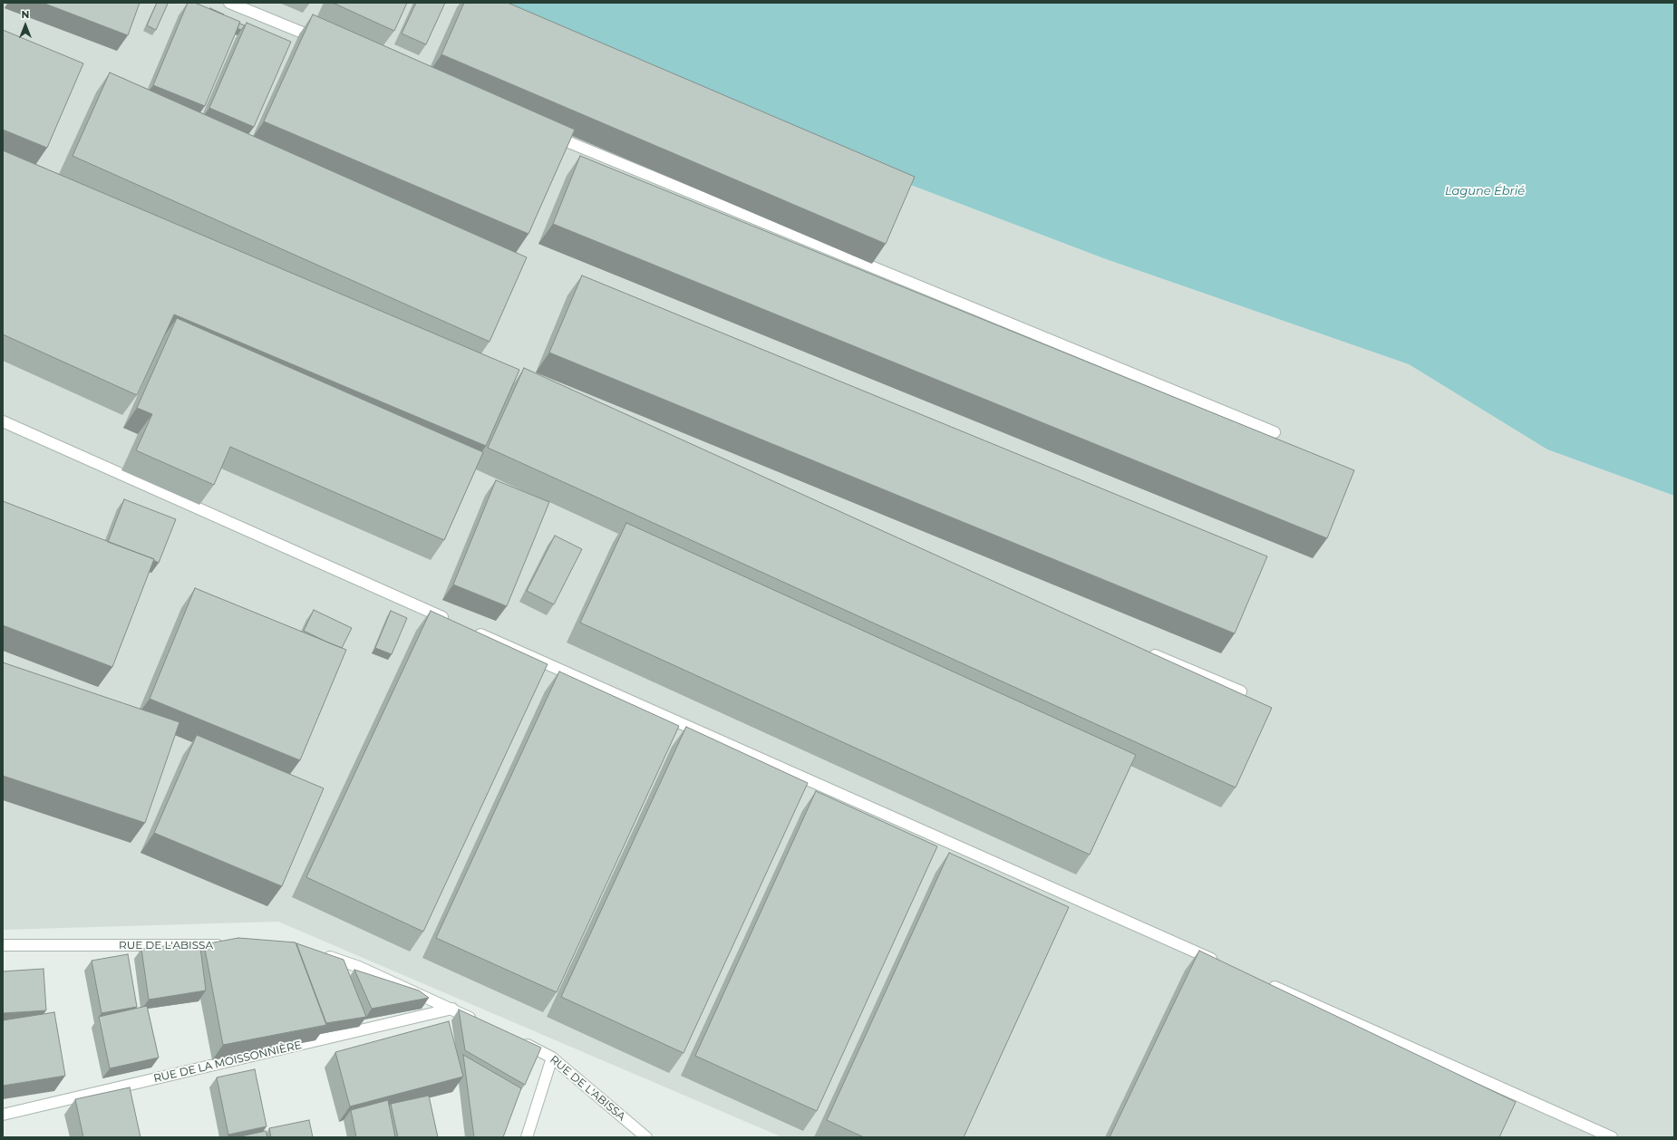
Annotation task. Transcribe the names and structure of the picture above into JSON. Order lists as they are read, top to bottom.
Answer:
{
  "streets": {
    "street": ["RUE DE L'ABISSA", "RUE DE LA MOISSONNIÈRE"]
  },
  "water": ["Lagune Ébrié"],
  "north": "top"
}
